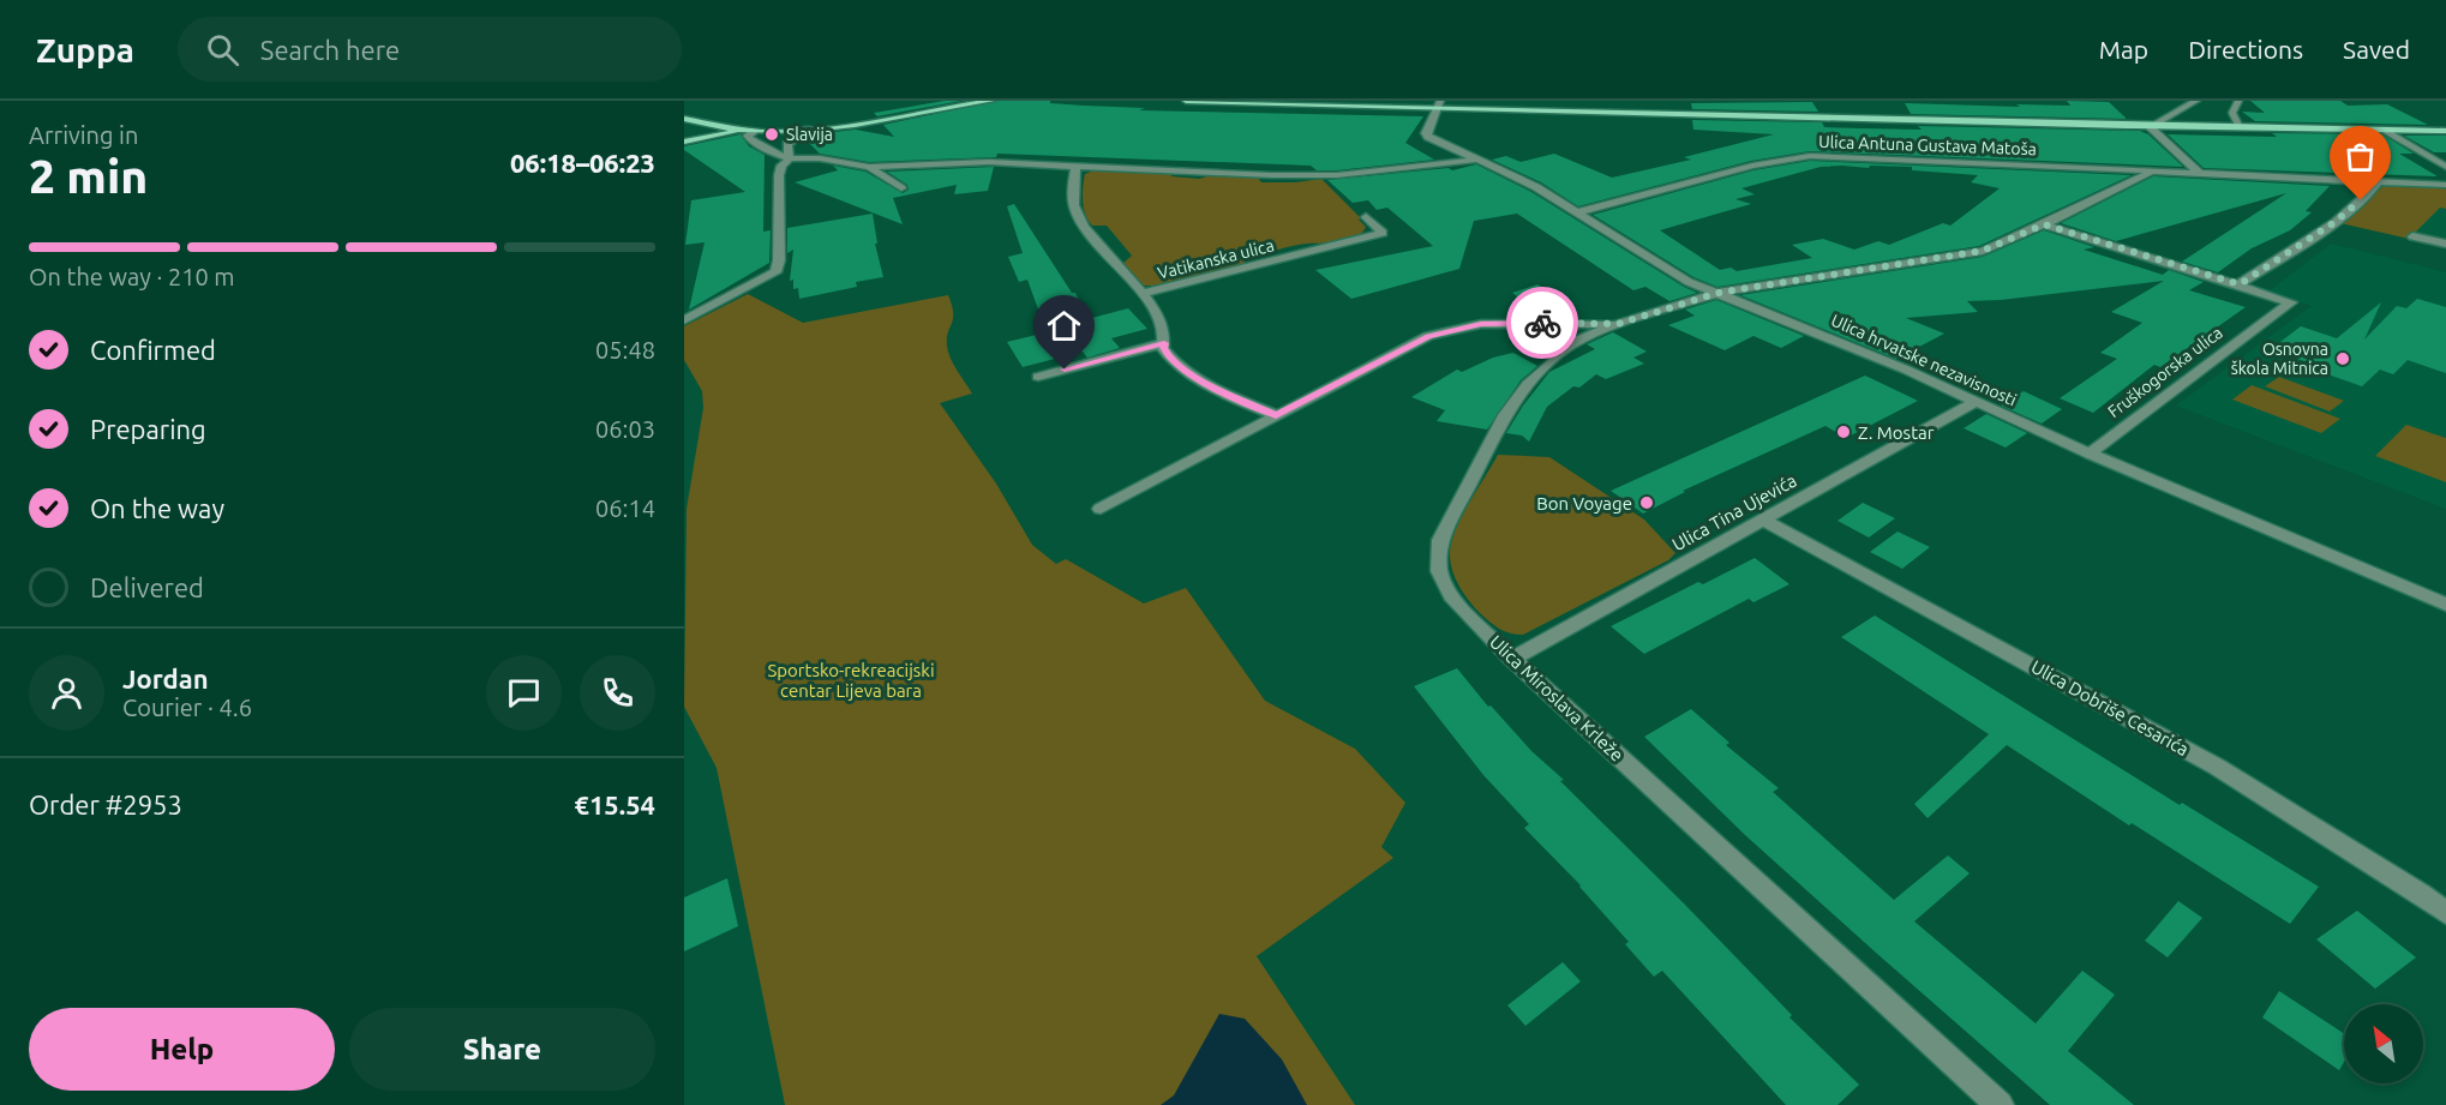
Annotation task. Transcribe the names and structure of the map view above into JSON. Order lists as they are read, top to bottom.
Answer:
{
  "streets": {
    "street": [
      "Ulica Antuna Gustava Matoša",
      "Vatikanska ulica",
      "Ulica hrvatske nezavisnosti",
      "Fruškogorska ulica",
      "Ulica Tina Ujevića",
      "Ulica Miroslava Krleže",
      "Ulica Dobriše Cesarića"
    ]
  },
  "crossings": [
    ["Ulica Antuna Gustava Matoša", "Ulica hrvatske nezavisnosti"],
    ["Ulica Antuna Gustava Matoša", "Ulica Miroslava Krleže"],
    ["Ulica hrvatske nezavisnosti", "Fruškogorska ulica"],
    ["Ulica hrvatske nezavisnosti", "Ulica Tina Ujevića"],
    ["Ulica hrvatske nezavisnosti", "Ulica Miroslava Krleže"],
    ["Fruškogorska ulica", "Ulica Miroslava Krleže"],
    ["Ulica Tina Ujevića", "Ulica Miroslava Krleže"],
    ["Ulica Tina Ujevića", "Ulica Dobriše Cesarića"]
  ],
  "parks": ["Sportsko-rekreacijski centar Lijeva bara"],
  "places": [
    "Slavija",
    "Osnovna škola Mitnica",
    "Z. Mostar",
    "Bon Voyage"
  ],
  "north": "top left",
  "page": {
    "header": "Zuppa",
    "search": "Search here",
    "nav": ["Map", "Directions", "Saved"],
    "heading": ["2 min", "Arriving in", "06:18–06:23"],
    "panel": [
      "Jordan",
      "Courier · 4.6",
      "Order #2953",
      "€15.54"
    ],
    "bar": "On the way · 210 m",
    "list": [
      ["Confirmed", "05:48"],
      ["Preparing", "06:03"],
      ["On the way", "06:14"],
      "Delivered"
    ],
    "buttons": ["Help", "Share"]
  }
}
